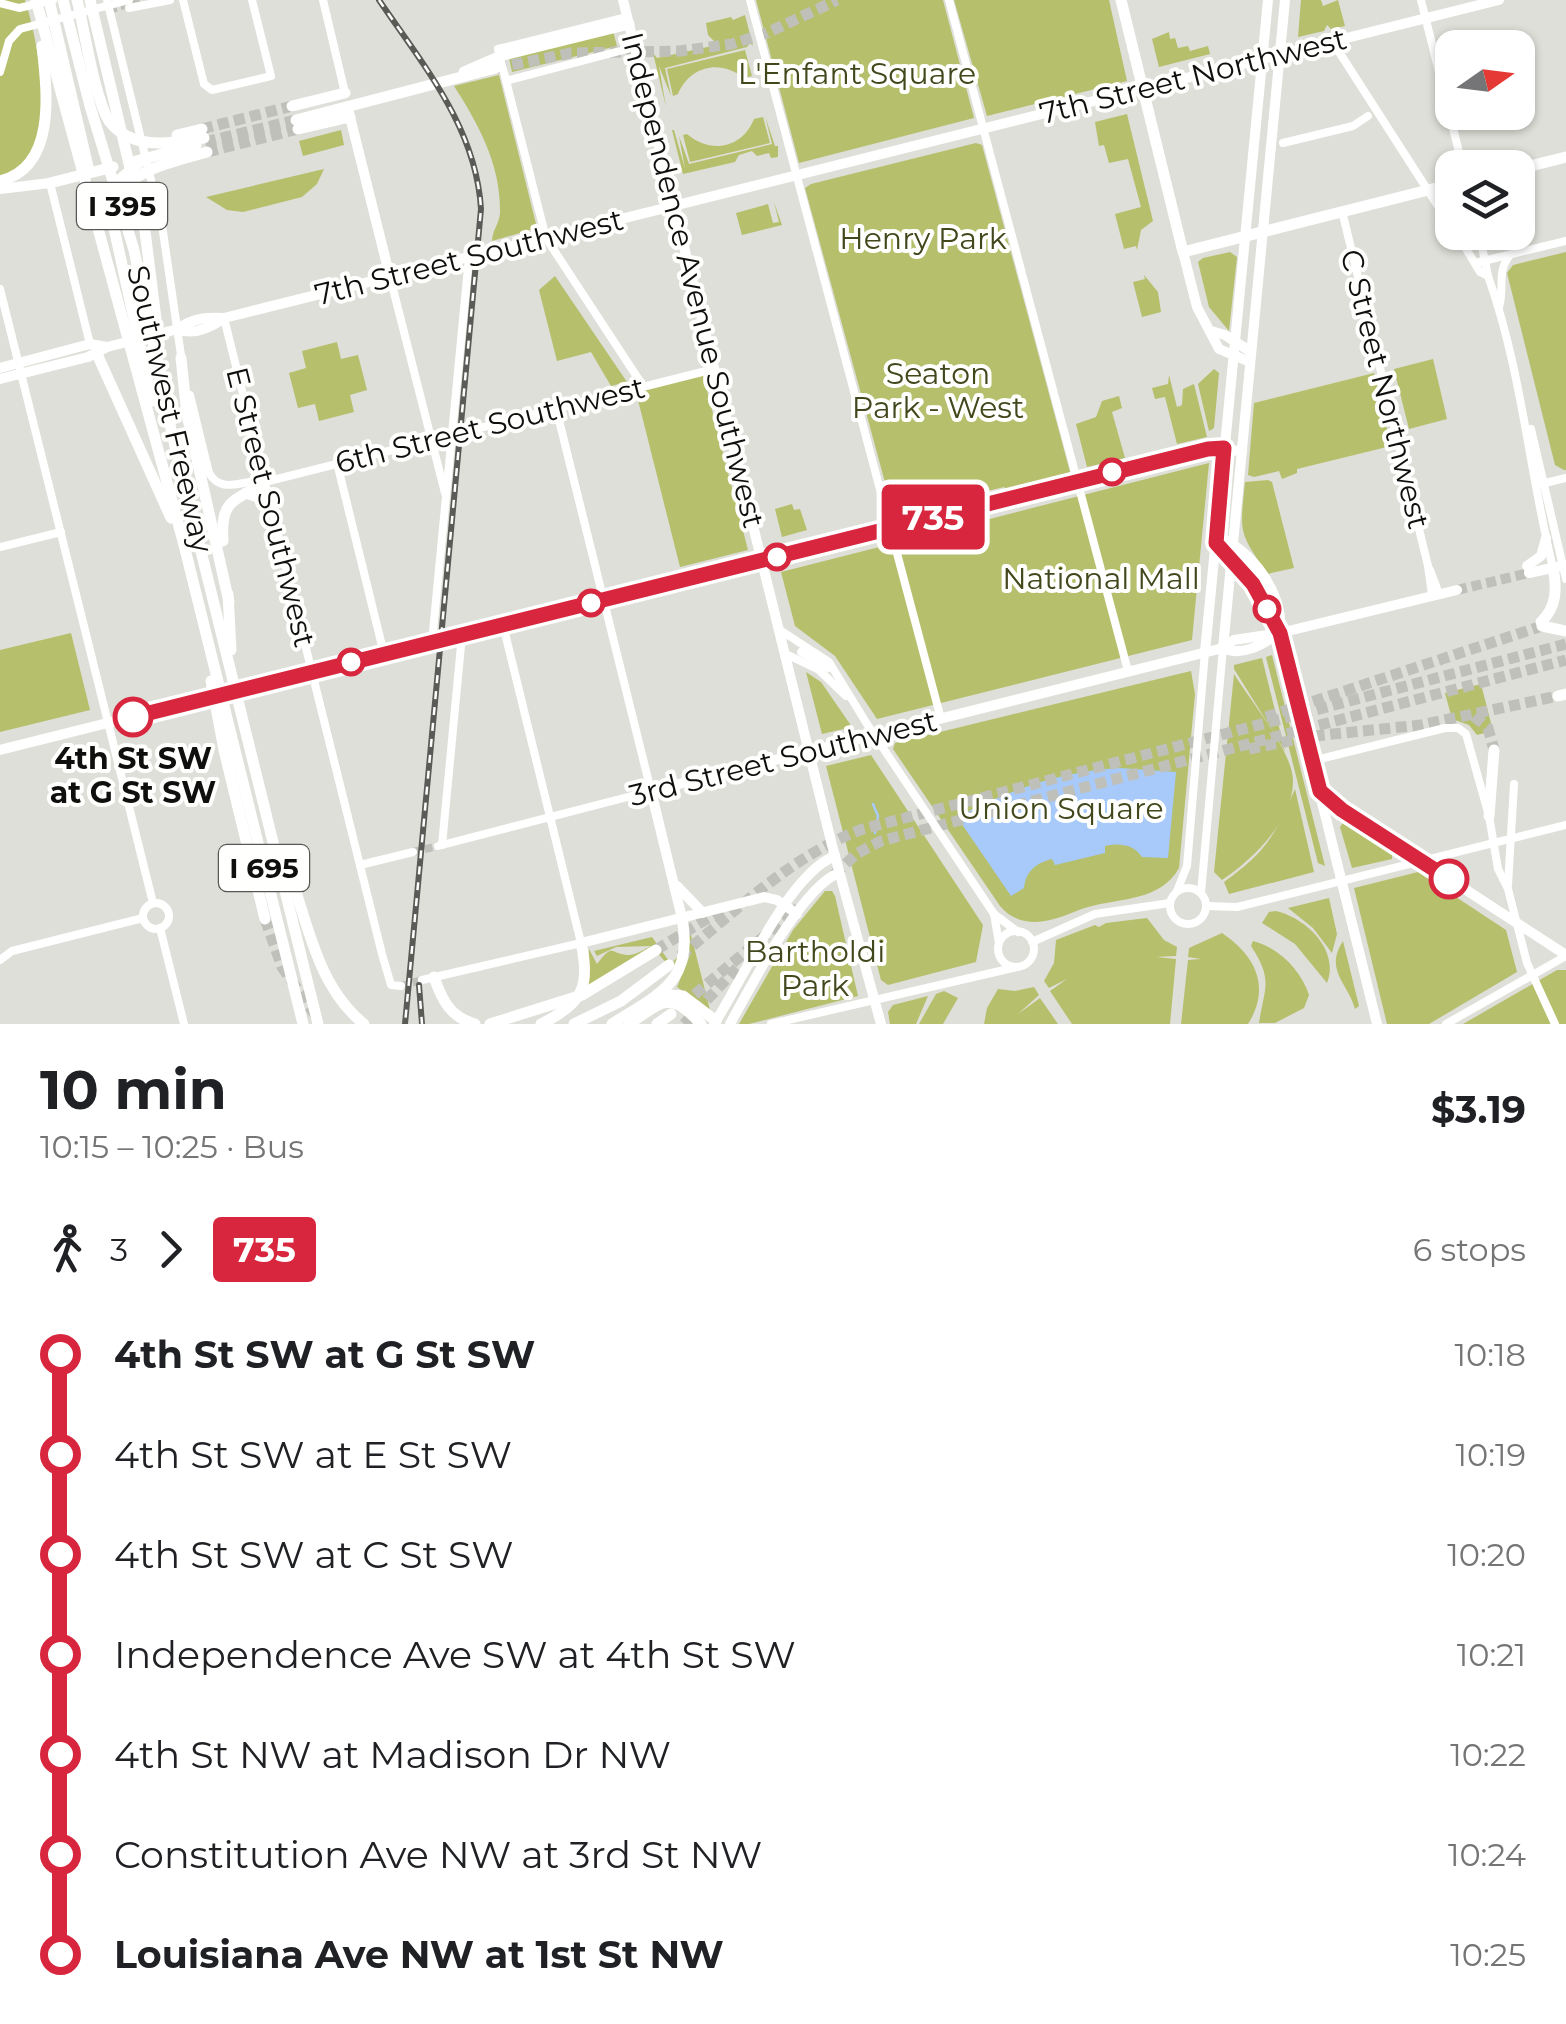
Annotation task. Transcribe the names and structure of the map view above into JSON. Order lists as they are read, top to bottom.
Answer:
{
  "streets": {
    "highway": ["I 395", "Southwest Freeway", "I 695"],
    "main road": [
      "7th Street Northwest",
      "7th Street Southwest",
      "Independence Avenue Southwest",
      "3rd Street Southwest"
    ],
    "street": ["C Street Northwest", "6th Street Southwest", "E Street Southwest"]
  },
  "crossings": [
    ["7th Street Northwest", "7th Street Southwest"],
    ["I 395", "Southwest Freeway"],
    ["I 395", "I 695"],
    ["7th Street Southwest", "Independence Avenue Southwest"],
    ["7th Street Southwest", "E Street Southwest"],
    ["Independence Avenue Southwest", "6th Street Southwest"],
    ["Independence Avenue Southwest", "3rd Street Southwest"],
    ["C Street Northwest", "3rd Street Southwest"],
    ["Southwest Freeway", "I 695"],
    ["6th Street Southwest", "E Street Southwest"]
  ],
  "parks": [
    "L'Enfant Square",
    "Henry Park",
    "Seaton Park - West",
    "National Mall",
    "Union Square",
    "Bartholdi Park"
  ],
  "places": ["4th St SW at G St SW"],
  "lines": ["bus line 735"],
  "north": "right",
  "page": {
    "on_map": "735",
    "heading": ["10 min", "10:15 – 10:25 · Bus", "$3.19"],
    "legs": ["3", "735", "6 stops"],
    "list": [
      {
        "name": "4th St SW at G St SW",
        "value": "10:18"
      },
      {
        "name": "4th St SW at E St SW",
        "value": "10:19"
      },
      {
        "name": "4th St SW at C St SW",
        "value": "10:20"
      },
      {
        "name": "Independence Ave SW at 4th St SW",
        "value": "10:21"
      },
      {
        "name": "4th St NW at Madison Dr NW",
        "value": "10:22"
      },
      {
        "name": "Constitution Ave NW at 3rd St NW",
        "value": "10:24"
      },
      {
        "name": "Louisiana Ave NW at 1st St NW",
        "value": "10:25"
      }
    ]
  }
}
